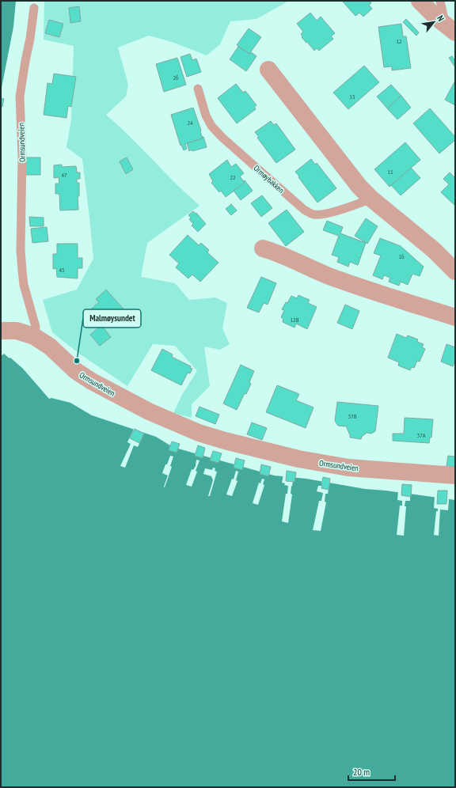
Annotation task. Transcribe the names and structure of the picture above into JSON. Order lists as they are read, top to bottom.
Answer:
{
  "streets": {
    "street": ["Ormsundveien"],
    "lane": ["Ormøybakken"]
  },
  "places": ["Malmøysundet"],
  "house_numbers": [
    "12",
    "26",
    "15",
    "24",
    "11",
    "47",
    "22",
    "16",
    "45",
    "12B",
    "37B",
    "37A"
  ],
  "scale_bar": "20 m",
  "north": "top right"
}
